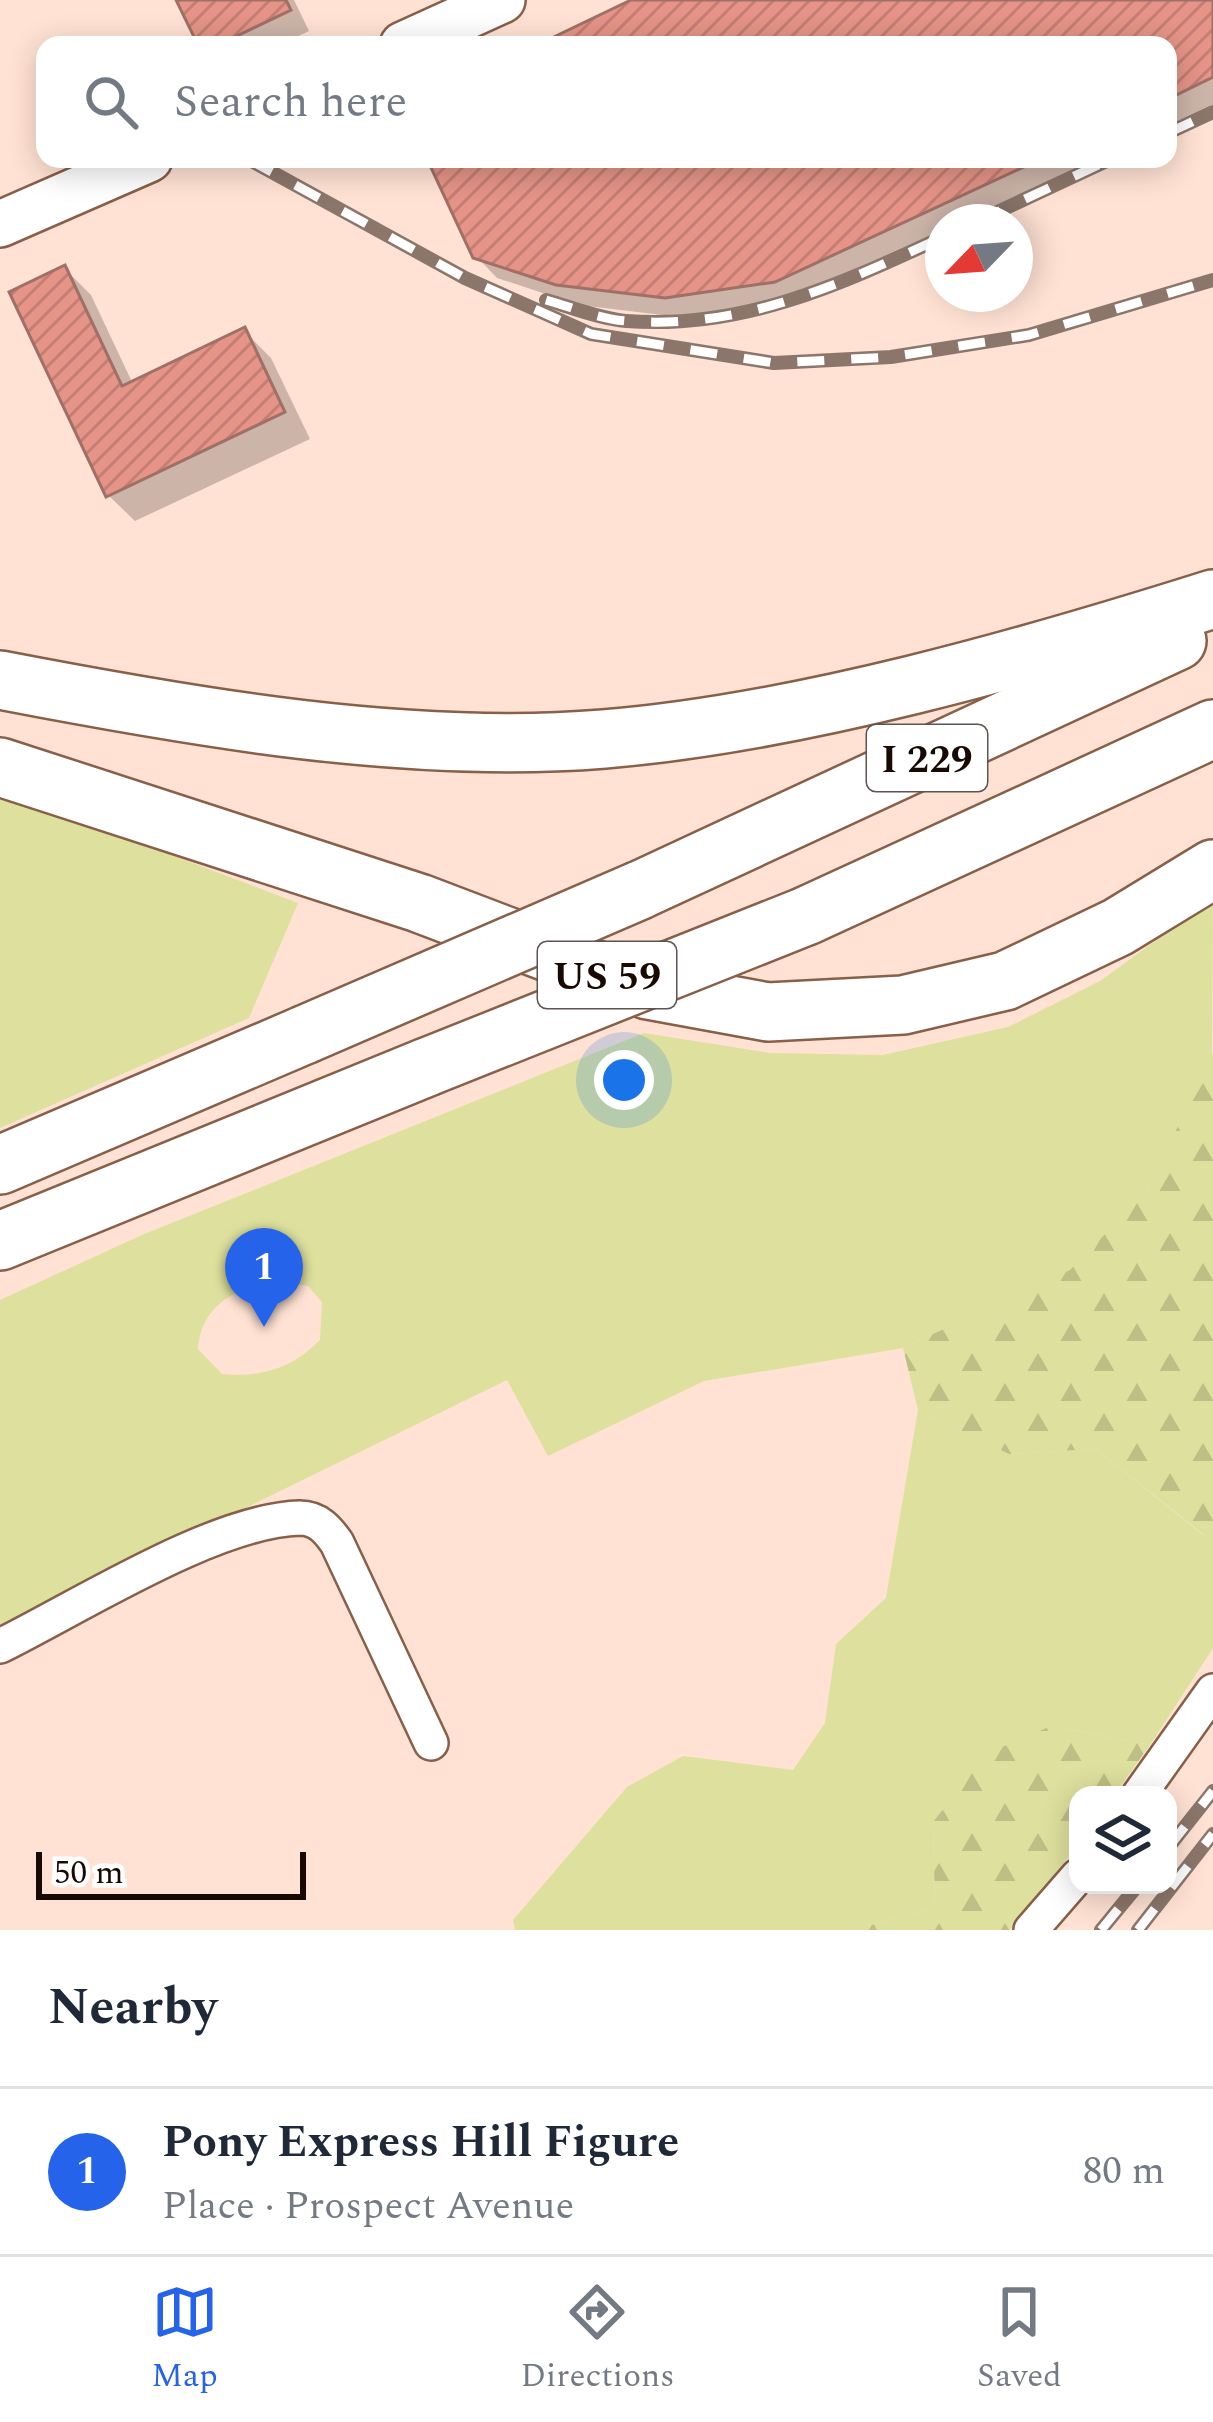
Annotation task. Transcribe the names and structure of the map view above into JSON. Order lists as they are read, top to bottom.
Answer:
{
  "streets": {
    "highway": ["I 229", "US 59"]
  },
  "scale_bar": "50 m",
  "north": "bottom left",
  "page": {
    "search": "Search here",
    "pins": "1",
    "scale": "50 m",
    "heading": "Nearby",
    "list": [
      {
        "mark": "1",
        "name": "Pony Express Hill Figure",
        "note": "Place · Prospect Avenue",
        "value": "80 m"
      }
    ],
    "nav": ["Map", "Directions", "Saved"]
  }
}
